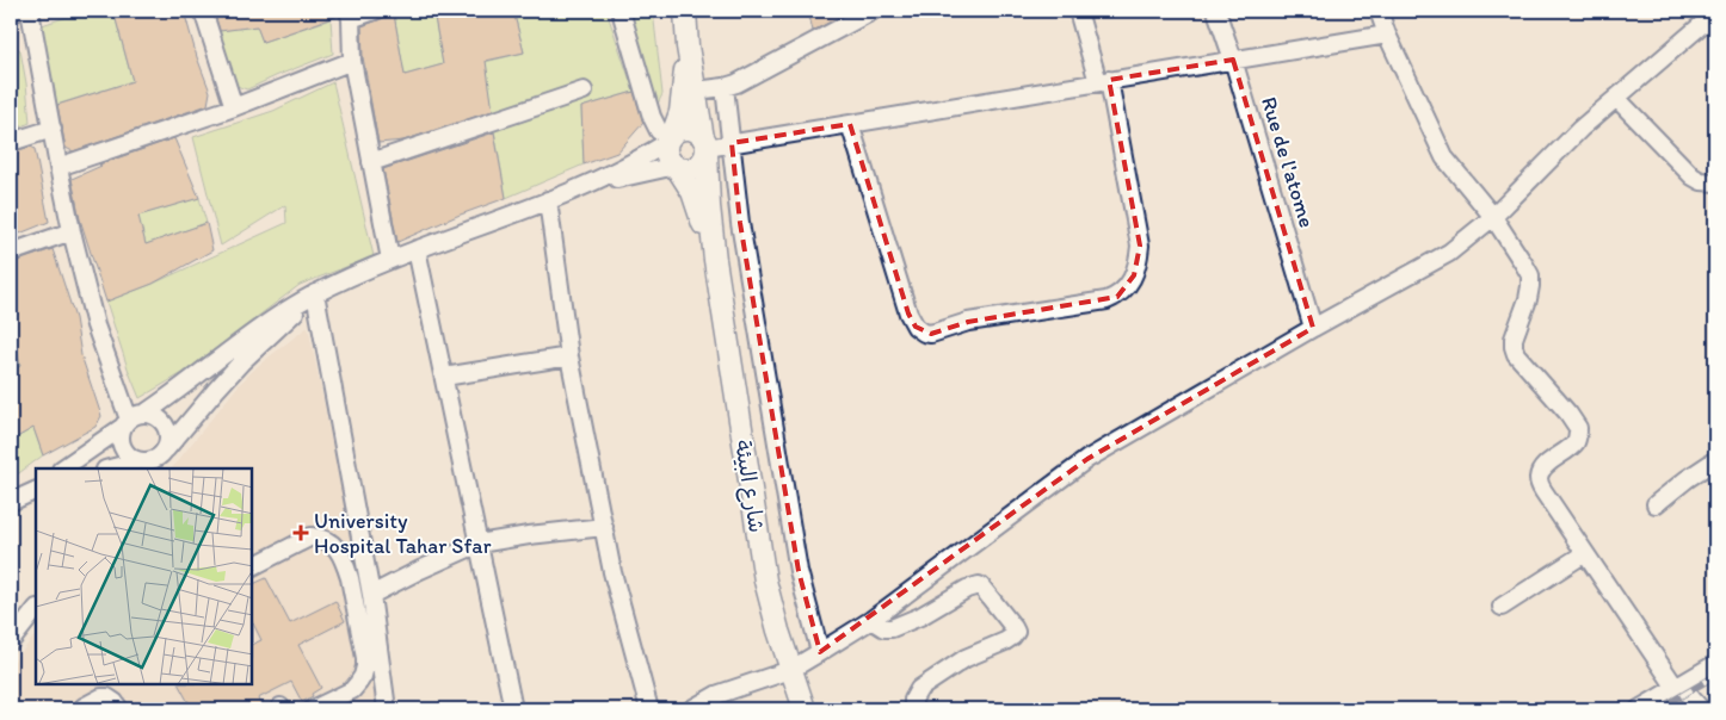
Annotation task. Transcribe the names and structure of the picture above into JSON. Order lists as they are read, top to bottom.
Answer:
{
  "streets": {
    "main road": ["شارع البيئة"],
    "street": ["Rue de l'atome"]
  },
  "places": {
    "health": ["University Hospital Tahar Sfar"]
  }
}
